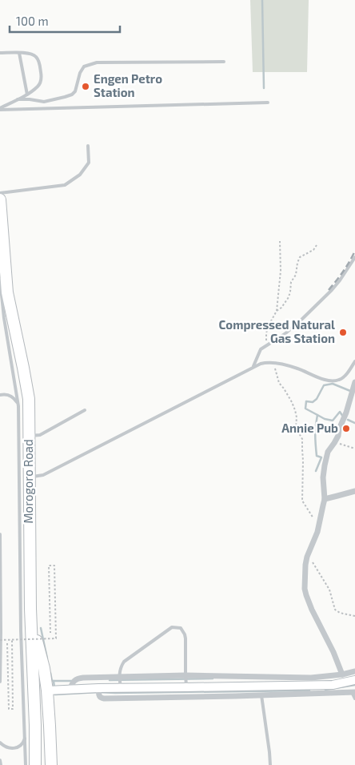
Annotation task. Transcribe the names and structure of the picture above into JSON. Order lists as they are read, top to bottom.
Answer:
{
  "streets": {
    "highway": ["Morogoro Road"]
  },
  "places": ["Engen Petro Station", "Compressed Natural Gas Station", "Annie Pub"],
  "scale_bar": "100 m"
}
